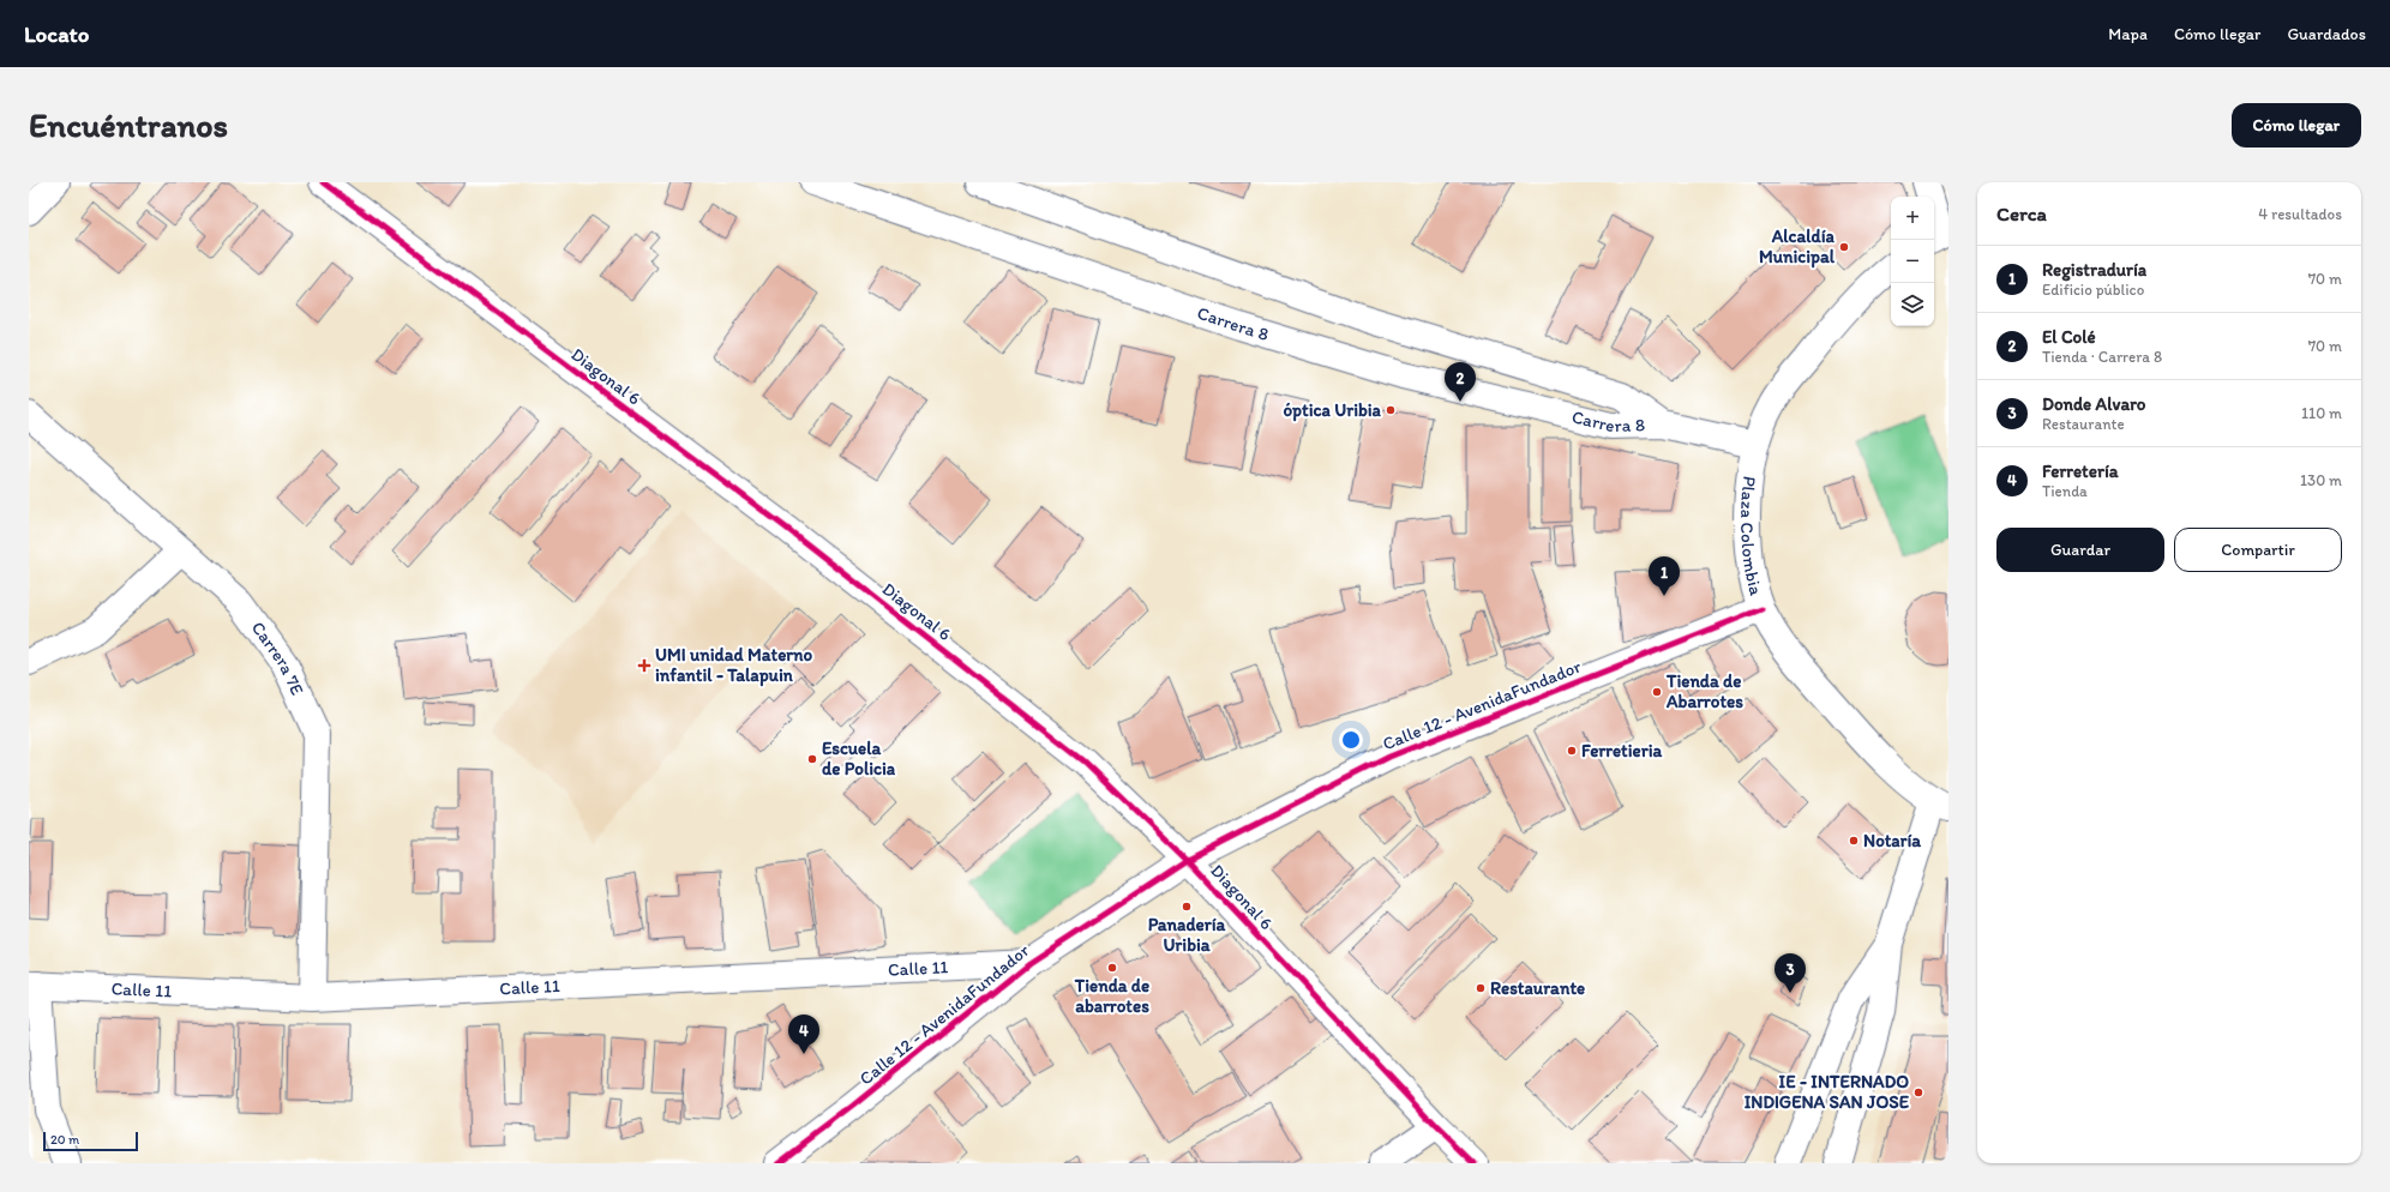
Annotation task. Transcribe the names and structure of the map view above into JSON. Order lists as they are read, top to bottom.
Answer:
{
  "streets": {
    "street": [
      "Carrera 8",
      "Diagonal 6",
      "Plaza Colombia",
      "Carrera 7E",
      "Calle 12 - AvenidaFundador",
      "Calle 11"
    ]
  },
  "crossings": [
    ["Carrera 8", "Plaza Colombia"],
    ["Diagonal 6", "Calle 12 - AvenidaFundador"],
    ["Plaza Colombia", "Calle 12 - AvenidaFundador"],
    ["Carrera 7E", "Calle 11"],
    ["Calle 12 - AvenidaFundador", "Calle 11"]
  ],
  "places": {
    "other": [
      "Alcaldía Municipal",
      "óptica Uribia",
      "Tienda de Abarrotes",
      "Ferretieria",
      "Escuela de Policia",
      "Notaría",
      "Panadería Uribia",
      "Tienda de abarrotes",
      "Restaurante",
      "IE - INTERNADO INDIGENA SAN JOSE"
    ],
    "health": ["UMI unidad Materno infantil - Talapuin"]
  },
  "scale_bar": "20 m",
  "page": {
    "header": "Locato",
    "nav": ["Mapa", "Cómo llegar", "Guardados"],
    "buttons": [
      "Cómo llegar",
      ["Guardar", "Compartir"]
    ],
    "title": "Encuéntranos",
    "heading": ["Cerca", "4 resultados"],
    "map_buttons": ["+", "−"],
    "list": [
      {
        "mark": "1",
        "name": "Registraduría",
        "note": "Edificio público",
        "value": "70 m"
      },
      {
        "mark": "2",
        "name": "El Colé",
        "note": "Tienda · Carrera 8",
        "value": "70 m"
      },
      {
        "mark": "3",
        "name": "Donde Alvaro",
        "note": "Restaurante",
        "value": "110 m"
      },
      {
        "mark": "4",
        "name": "Ferretería",
        "note": "Tienda",
        "value": "130 m"
      }
    ],
    "pins": [
      "2",
      "1",
      "3",
      "4"
    ],
    "scale": "20 m"
  }
}
